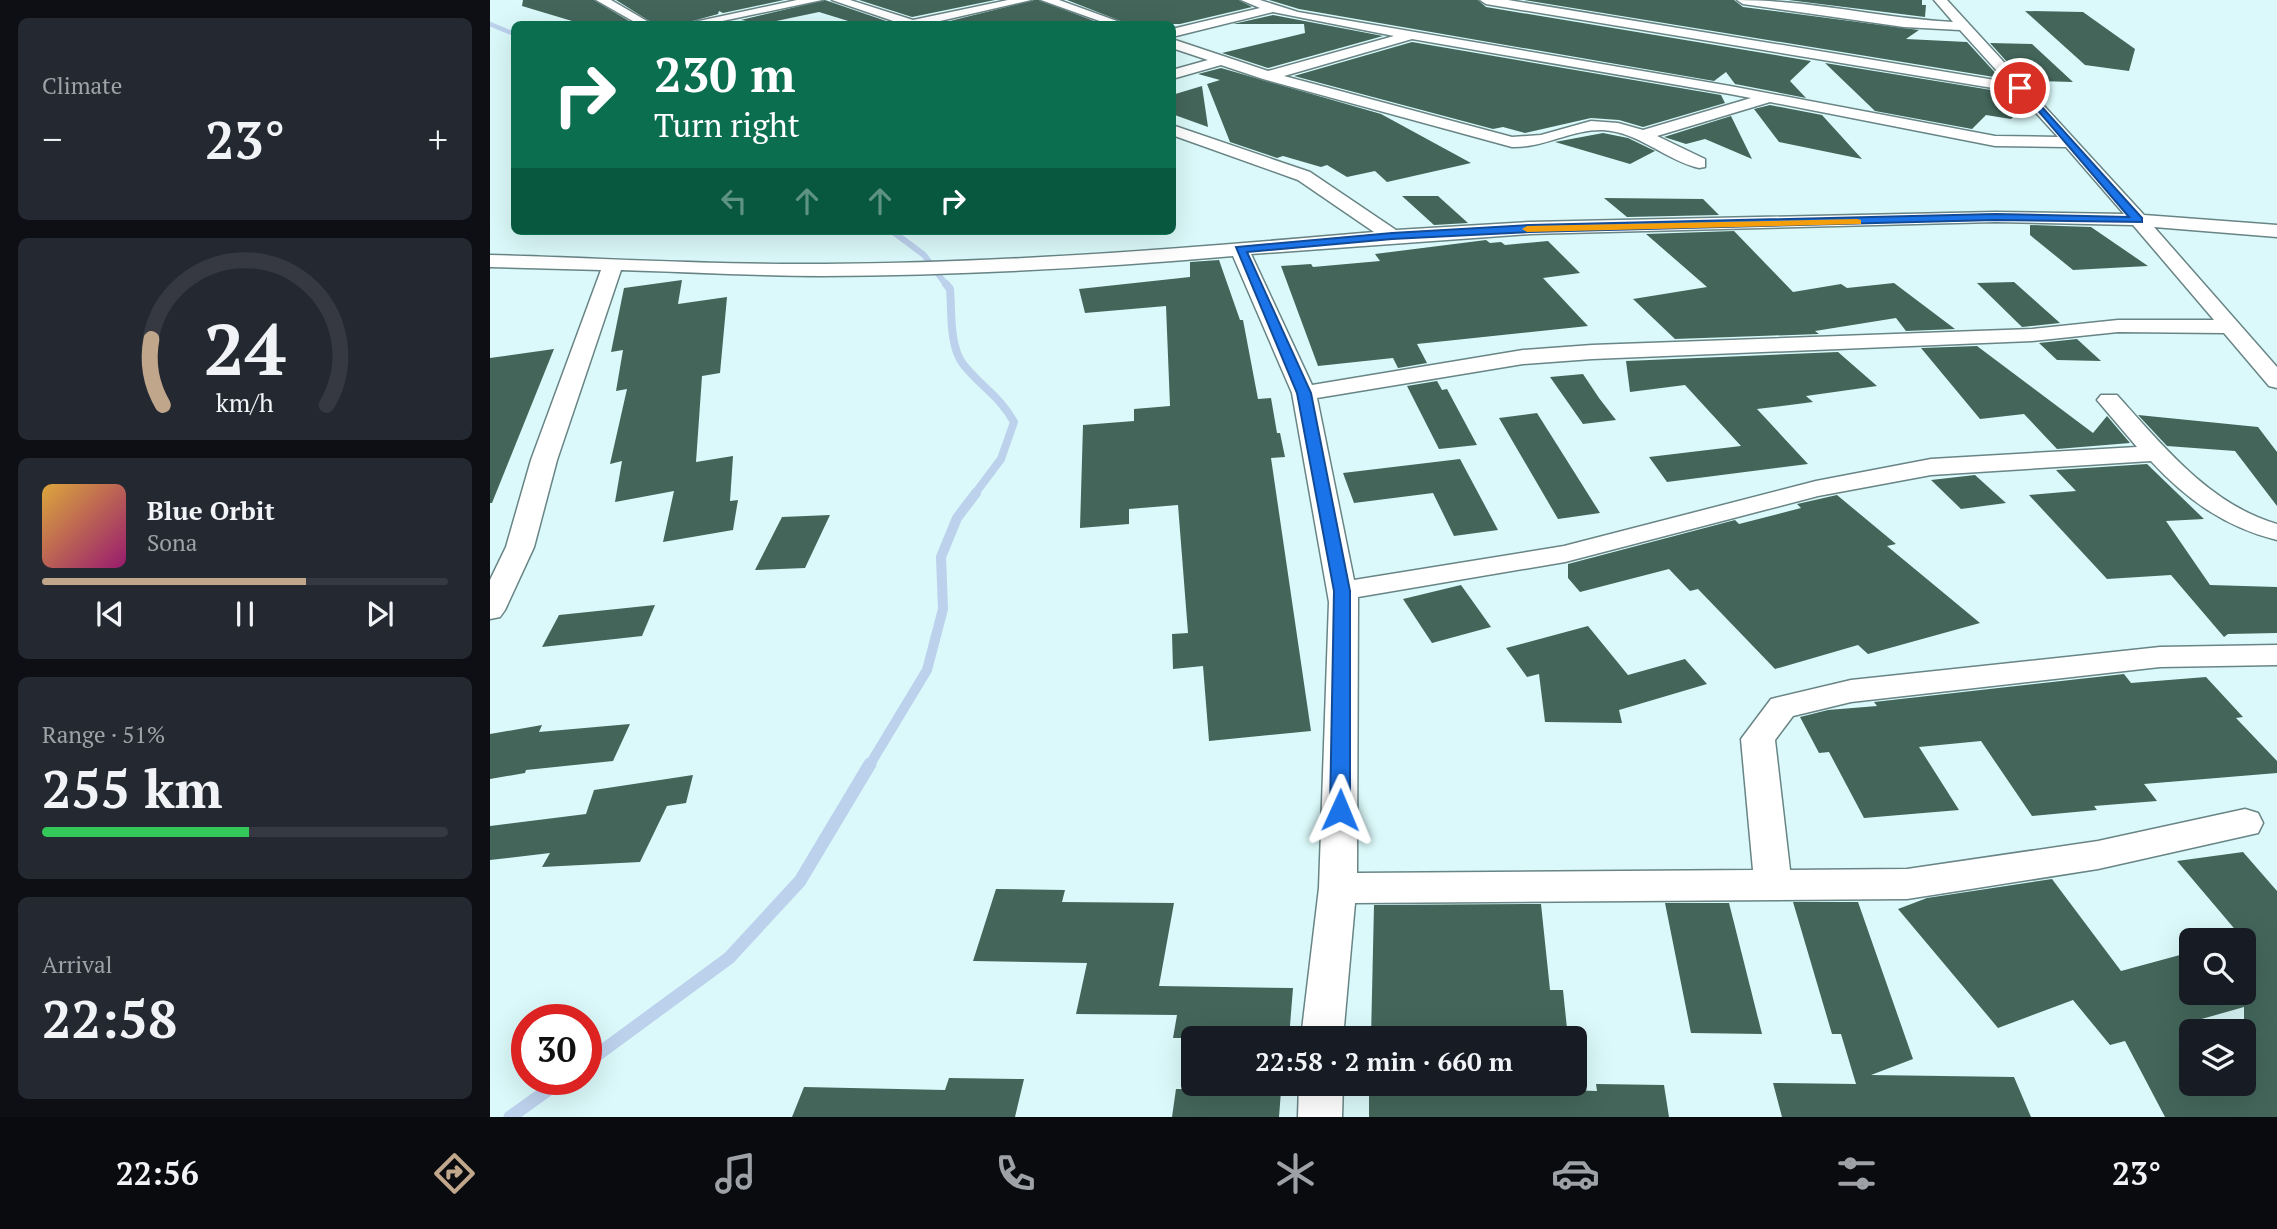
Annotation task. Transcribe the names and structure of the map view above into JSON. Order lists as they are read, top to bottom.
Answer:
{
  "page": {
    "tile": [
      "Climate",
      ["Range · 51%", "255 km"],
      ["Arrival", "22:58"]
    ],
    "turn": ["230 m", "Turn right"],
    "heat": ["−", "23°", "+"],
    "song": ["Blue Orbit", "Sona"],
    "limit": "30",
    "trip": "22:58 · 2 min · 660 m",
    "tabs": ["22:56", "23°"],
    "gauge": ["24", "km/h"]
  }
}
